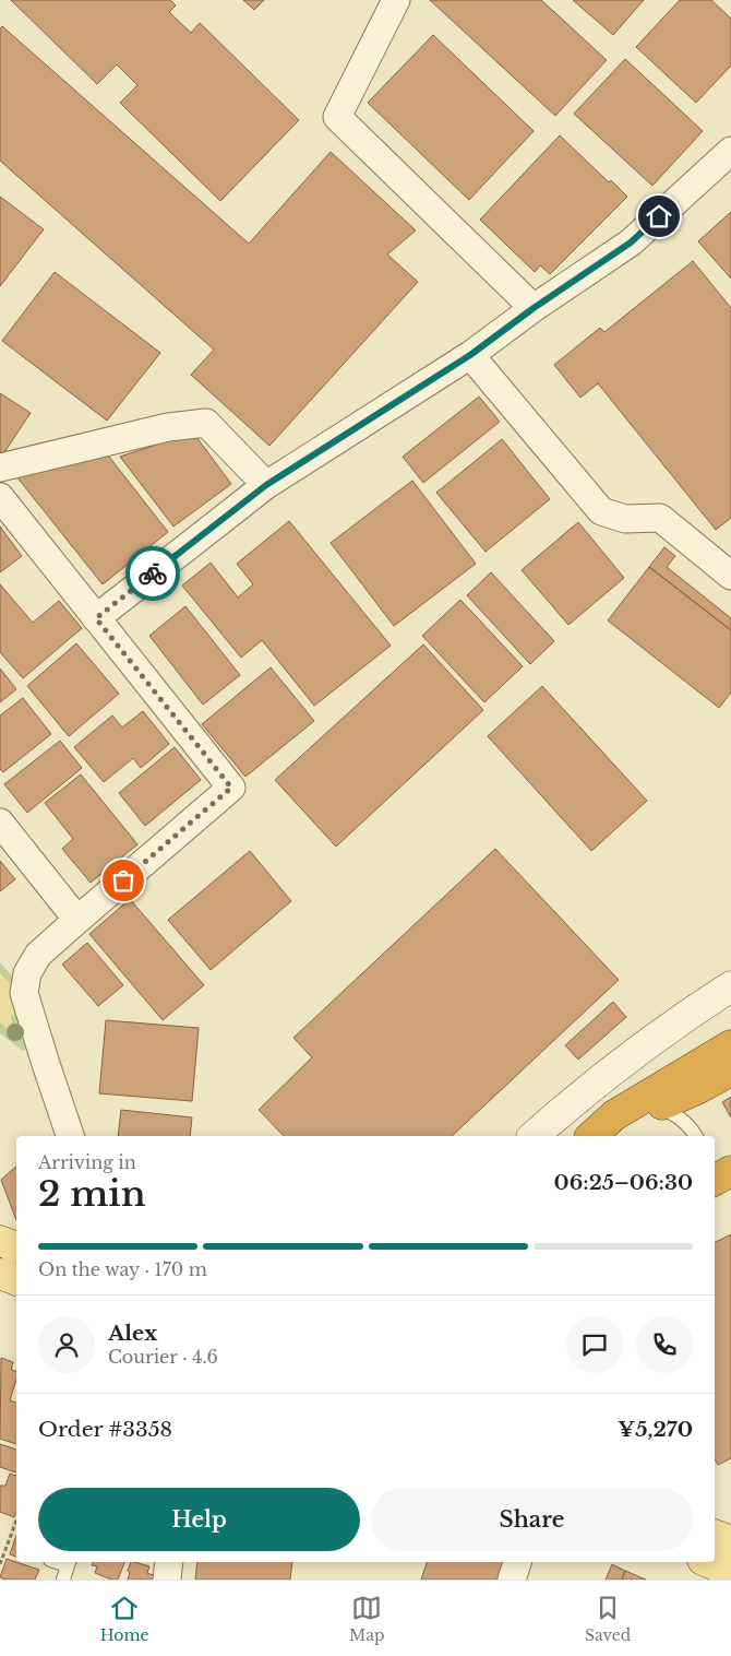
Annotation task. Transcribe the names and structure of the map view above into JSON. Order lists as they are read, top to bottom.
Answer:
{
  "page": {
    "heading": ["2 min", "Arriving in", "06:25–06:30"],
    "panel": [
      "Alex",
      "Courier · 4.6",
      "Order #3358",
      "¥5,270"
    ],
    "bar": "On the way · 170 m",
    "buttons": ["Help", "Share"],
    "tabs": ["Home", "Map", "Saved"]
  }
}
